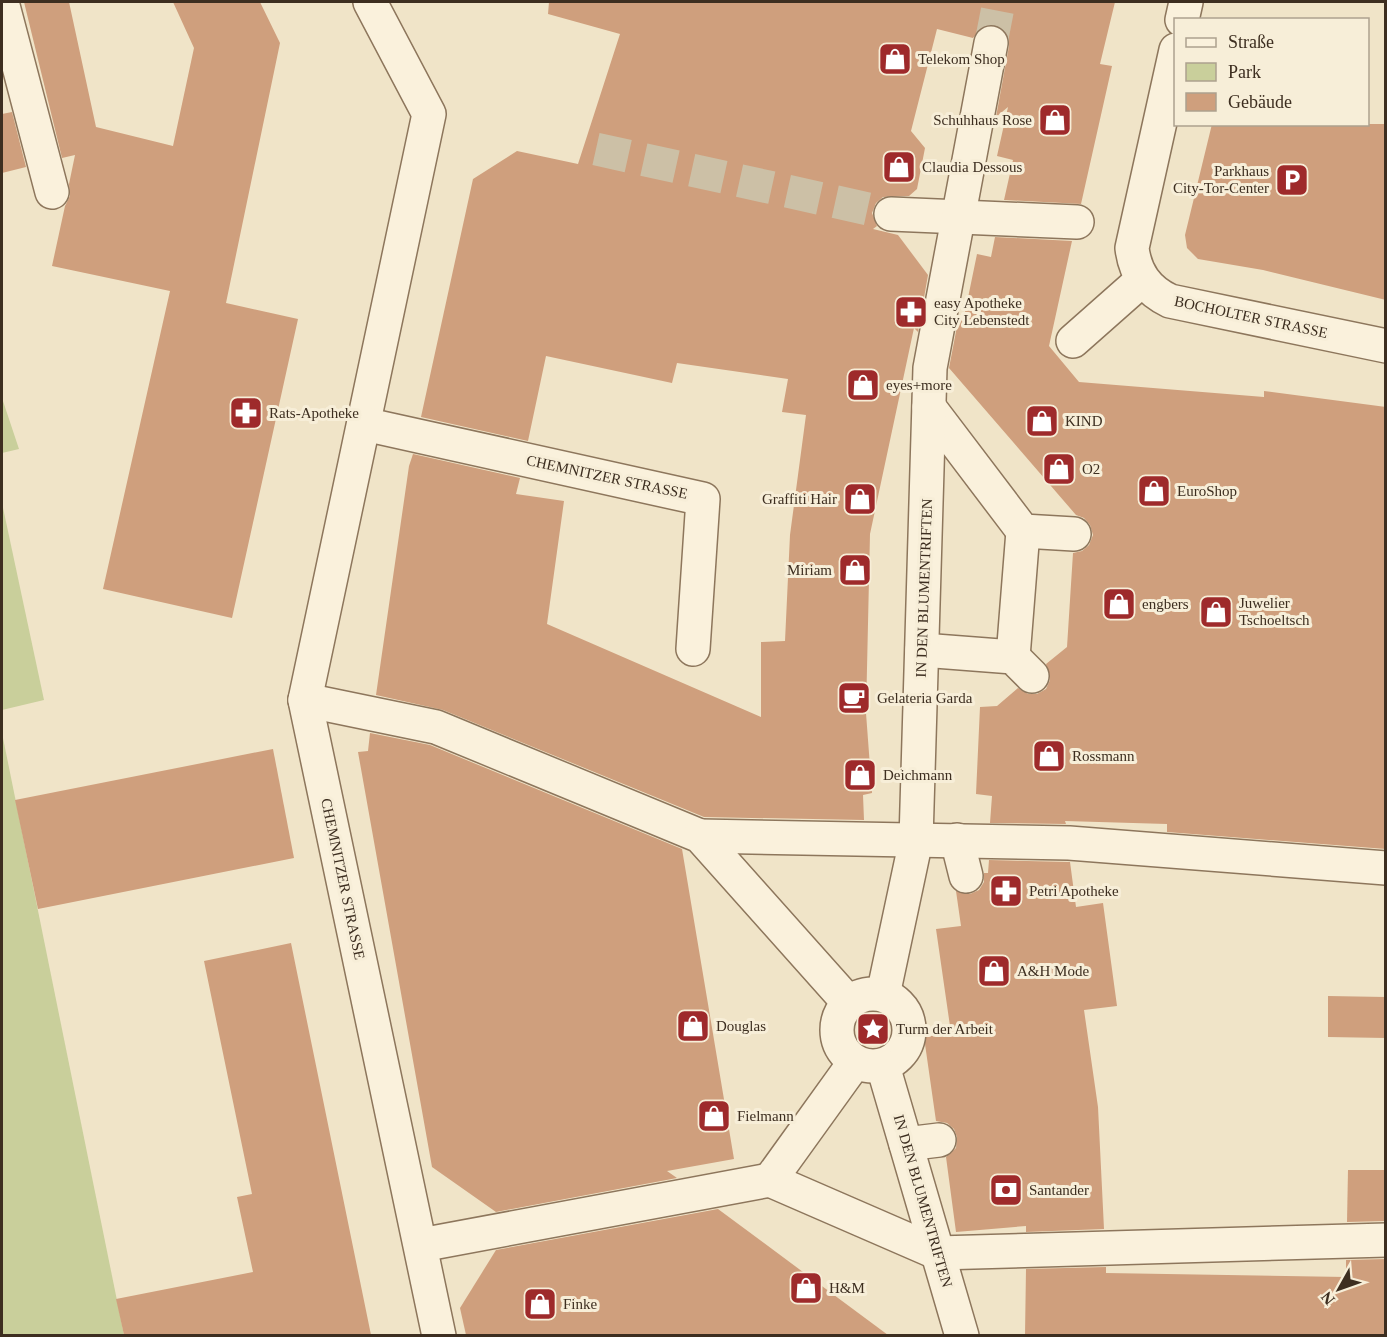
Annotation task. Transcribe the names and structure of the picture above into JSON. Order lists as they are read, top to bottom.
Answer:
{
  "streets": {
    "street": ["BOCHOLTER STRASSE", "CHEMNITZER STRASSE", "IN DEN BLUMENTRIFTEN"]
  },
  "places": {
    "shop": [
      "Telekom Shop",
      "Schuhhaus Rose",
      "Claudia Dessous",
      "eyes+more",
      "KIND",
      "O2",
      "EuroShop",
      "Graffiti Hair",
      "Miriam",
      "engbers",
      "Juwelier Tschoeltsch",
      "Rossmann",
      "Deichmann",
      "A&H Mode",
      "Douglas",
      "Fielmann",
      "H&M",
      "Finke"
    ],
    "parking": ["Parkhaus City-Tor-Center"],
    "pharmacy": ["easy Apotheke City Lebenstedt", "Rats-Apotheke", "Petri Apotheke"],
    "cafe": ["Gelateria Garda"],
    "place": ["Turm der Arbeit"],
    "bank": ["Santander"]
  },
  "legend": ["Straße", "Park", "Gebäude"],
  "north": "bottom left"
}
